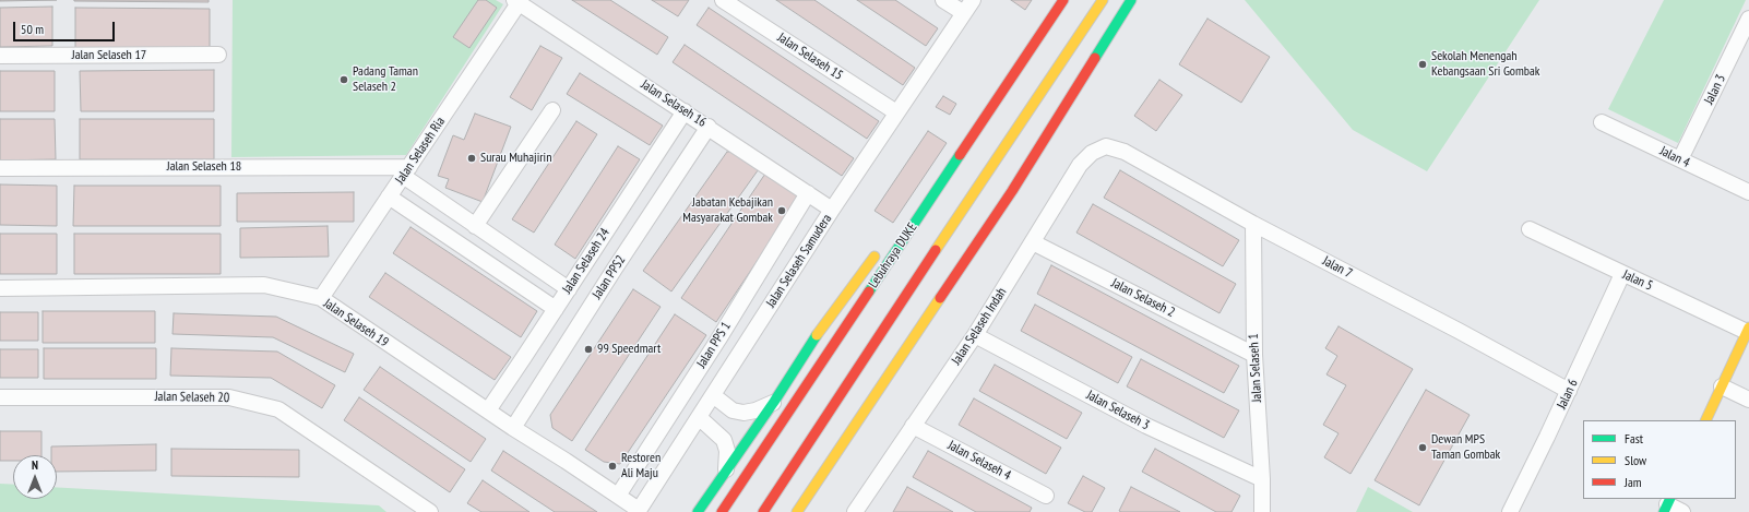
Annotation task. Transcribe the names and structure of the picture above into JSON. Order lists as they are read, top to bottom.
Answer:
{
  "streets": {
    "main road": ["Lebuhraya DUKE"],
    "street": [
      "Jalan Selaseh 17",
      "Jalan Selaseh 15",
      "Jalan 3",
      "Jalan Selaseh 16",
      "Jalan Selaseh Ria",
      "Jalan 4",
      "Jalan Selaseh 18",
      "Jalan Selaseh 24",
      "Jalan Selaseh Samudera",
      "Jalan 7",
      "Jalan PPS2",
      "Jalan 5",
      "Jalan Selaseh 2",
      "Jalan Selaseh 19",
      "Jalan Selaseh Indah",
      "Jalan PPS 1",
      "Jalan Selaseh 1",
      "Jalan 6",
      "Jalan Selaseh 20",
      "Jalan Selaseh 3",
      "Jalan Selaseh 4"
    ]
  },
  "crossings": [
    ["Jalan Selaseh 15", "Jalan Selaseh Samudera"],
    ["Jalan 3", "Jalan 4"],
    ["Jalan Selaseh 16", "Jalan Selaseh Ria"],
    ["Jalan Selaseh 16", "Jalan Selaseh 24"],
    ["Jalan Selaseh 16", "Jalan Selaseh Samudera"],
    ["Jalan Selaseh 16", "Jalan PPS2"],
    ["Jalan Selaseh 16", "Jalan PPS 1"],
    ["Jalan Selaseh Ria", "Jalan Selaseh 18"],
    ["Jalan Selaseh Ria", "Jalan Selaseh 19"],
    ["Jalan Selaseh 24", "Jalan Selaseh 19"],
    ["Jalan Selaseh Samudera", "Jalan Selaseh 19"],
    ["Jalan 7", "Jalan Selaseh Indah"],
    ["Jalan 7", "Jalan Selaseh 1"],
    ["Jalan 7", "Jalan 6"],
    ["Jalan PPS2", "Jalan Selaseh 19"],
    ["Jalan 5", "Jalan 6"],
    ["Jalan Selaseh 2", "Jalan Selaseh Indah"],
    ["Jalan Selaseh 2", "Jalan Selaseh 1"],
    ["Jalan Selaseh 19", "Jalan PPS 1"],
    ["Jalan Selaseh Indah", "Jalan Selaseh 3"],
    ["Jalan Selaseh Indah", "Jalan Selaseh 4"],
    ["Jalan Selaseh 1", "Jalan Selaseh 3"]
  ],
  "places": [
    "Sekolah Menengah Kebangsaan Sri Gombak",
    "Padang Taman Selaseh 2",
    "Surau Muhajirin",
    "Jabatan Kebajikan Masyarakat Gombak",
    "99 Speedmart",
    "Dewan MPS Taman Gombak",
    "Restoren Ali Maju"
  ],
  "legend": ["Fast", "Slow", "Jam"],
  "scale_bar": "50 m",
  "north": "top"
}
